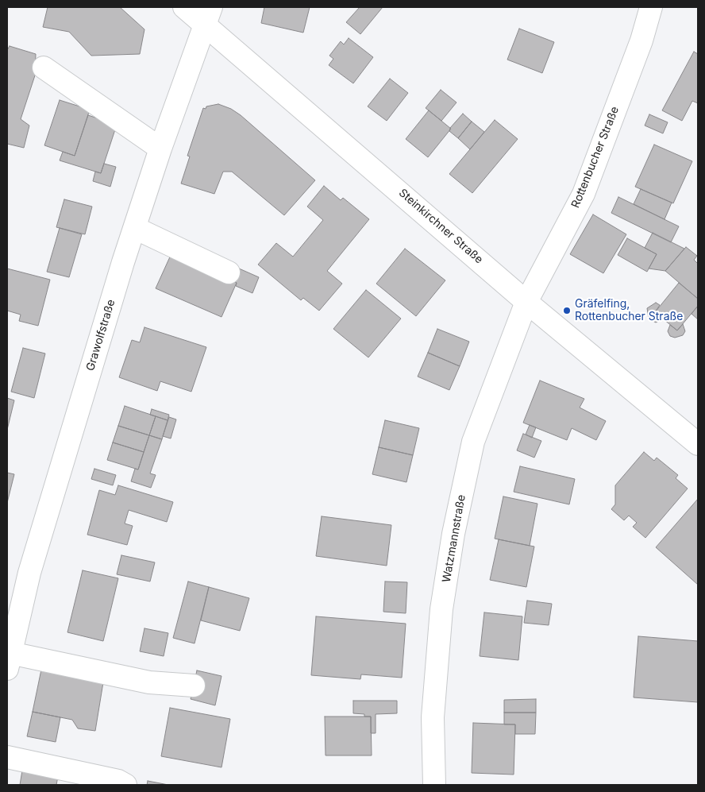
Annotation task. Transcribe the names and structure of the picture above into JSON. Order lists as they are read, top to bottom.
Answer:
{
  "streets": {
    "street": [
      "Rottenbucher Straße",
      "Steinkirchner Straße",
      "Grawolfstraße",
      "Watzmannstraße"
    ]
  },
  "crossings": [
    ["Rottenbucher Straße", "Steinkirchner Straße"],
    ["Rottenbucher Straße", "Watzmannstraße"],
    ["Steinkirchner Straße", "Grawolfstraße"],
    ["Steinkirchner Straße", "Watzmannstraße"]
  ],
  "places": ["Gräfelfing, Rottenbucher Straße"]
}
